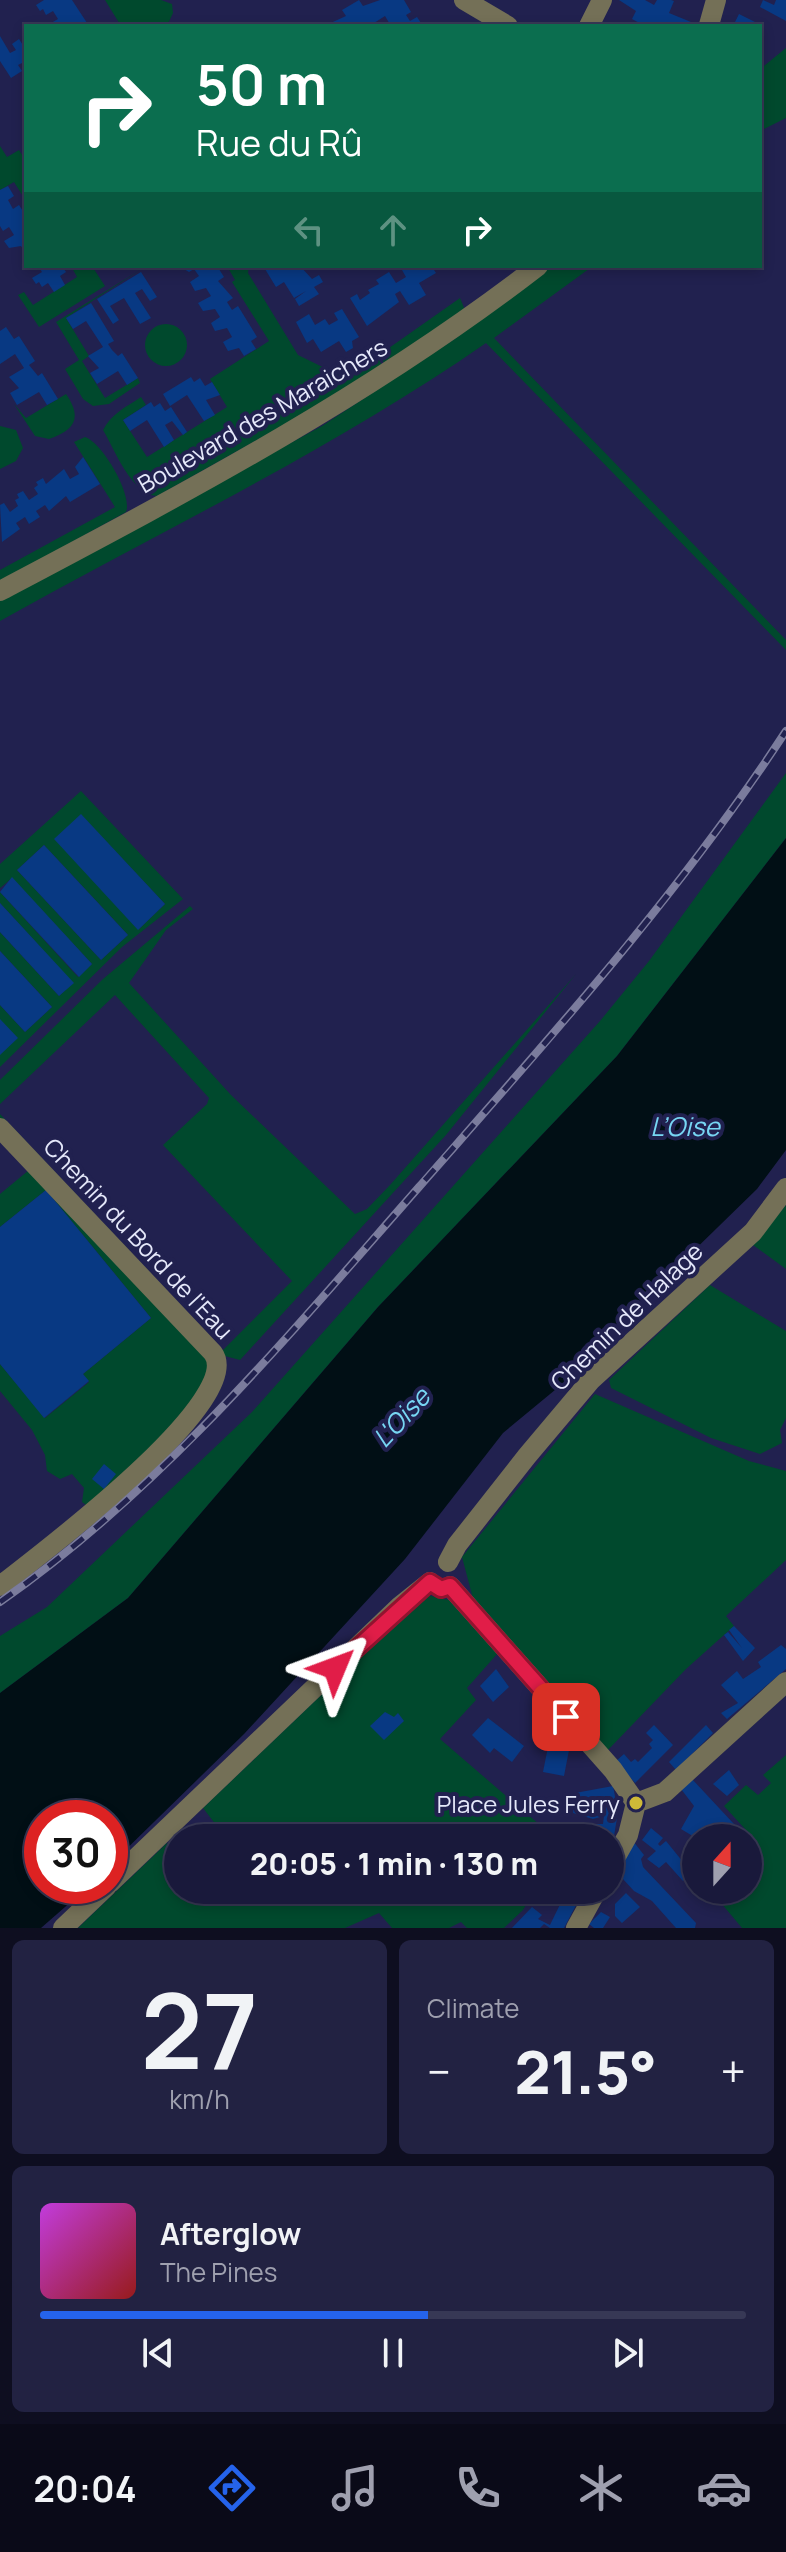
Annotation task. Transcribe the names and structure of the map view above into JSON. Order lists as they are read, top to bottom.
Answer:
{
  "streets": {
    "street": ["Boulevard des Maraichers", "Chemin du Bord de l'Eau", "Chemin de Halage"]
  },
  "water": ["L’Oise", "L'Oise"],
  "places": ["Place Jules Ferry"],
  "north": "top",
  "page": {
    "turn": ["50 m", "Rue du Rû"],
    "limit": "30",
    "trip": "20:05 · 1 min · 130 m",
    "tile": [
      ["27", "km/h"],
      "Climate"
    ],
    "heat": ["−", "21.5°", "+"],
    "song": ["Afterglow", "The Pines"],
    "tabs": "20:04"
  }
}
